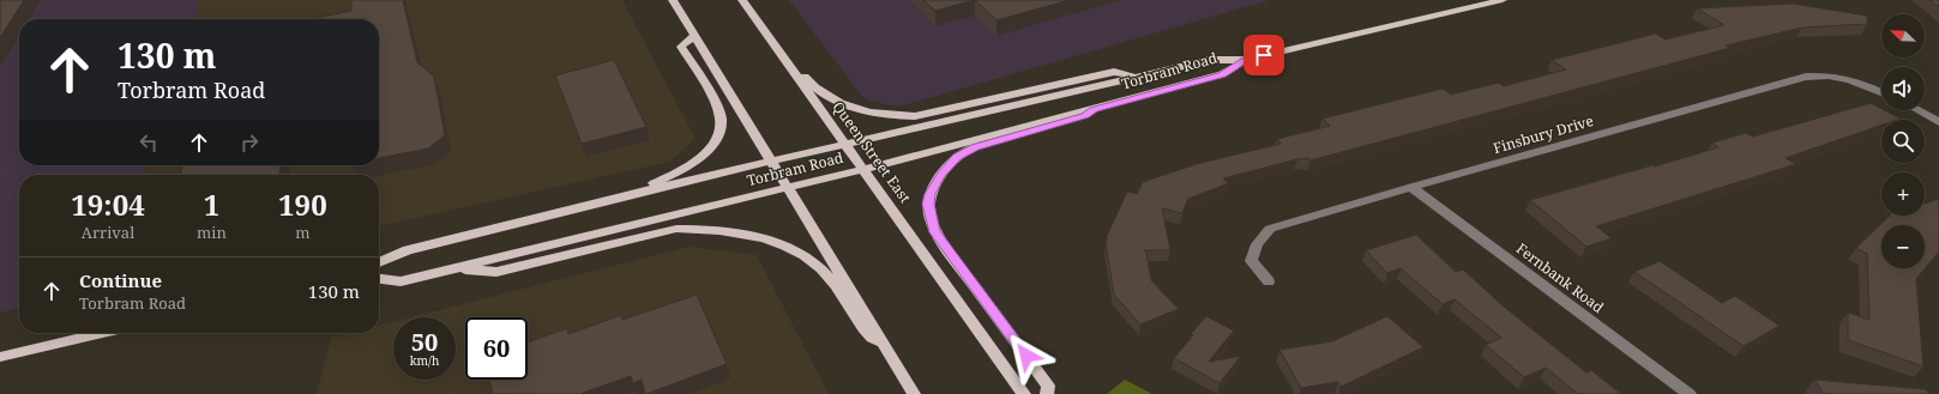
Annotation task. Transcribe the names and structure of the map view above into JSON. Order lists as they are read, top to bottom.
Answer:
{
  "streets": {
    "main road": ["Torbram Road", "Queen Street East"],
    "street": ["Finsbury Drive", "Fernbank Road"]
  },
  "crossings": [
    ["Torbram Road", "Queen Street East"],
    ["Finsbury Drive", "Fernbank Road"]
  ],
  "north": "top left",
  "page": {
    "map_buttons": ["+", "−"],
    "turn": ["130 m", "Torbram Road"],
    "eta": [
      "19:04",
      "Arrival",
      "1",
      "min",
      "190",
      "m"
    ],
    "list": [
      {
        "name": "Continue",
        "note": "Torbram Road",
        "value": "130 m"
      }
    ],
    "speed": "50 km/h",
    "limit": "60"
  }
}
